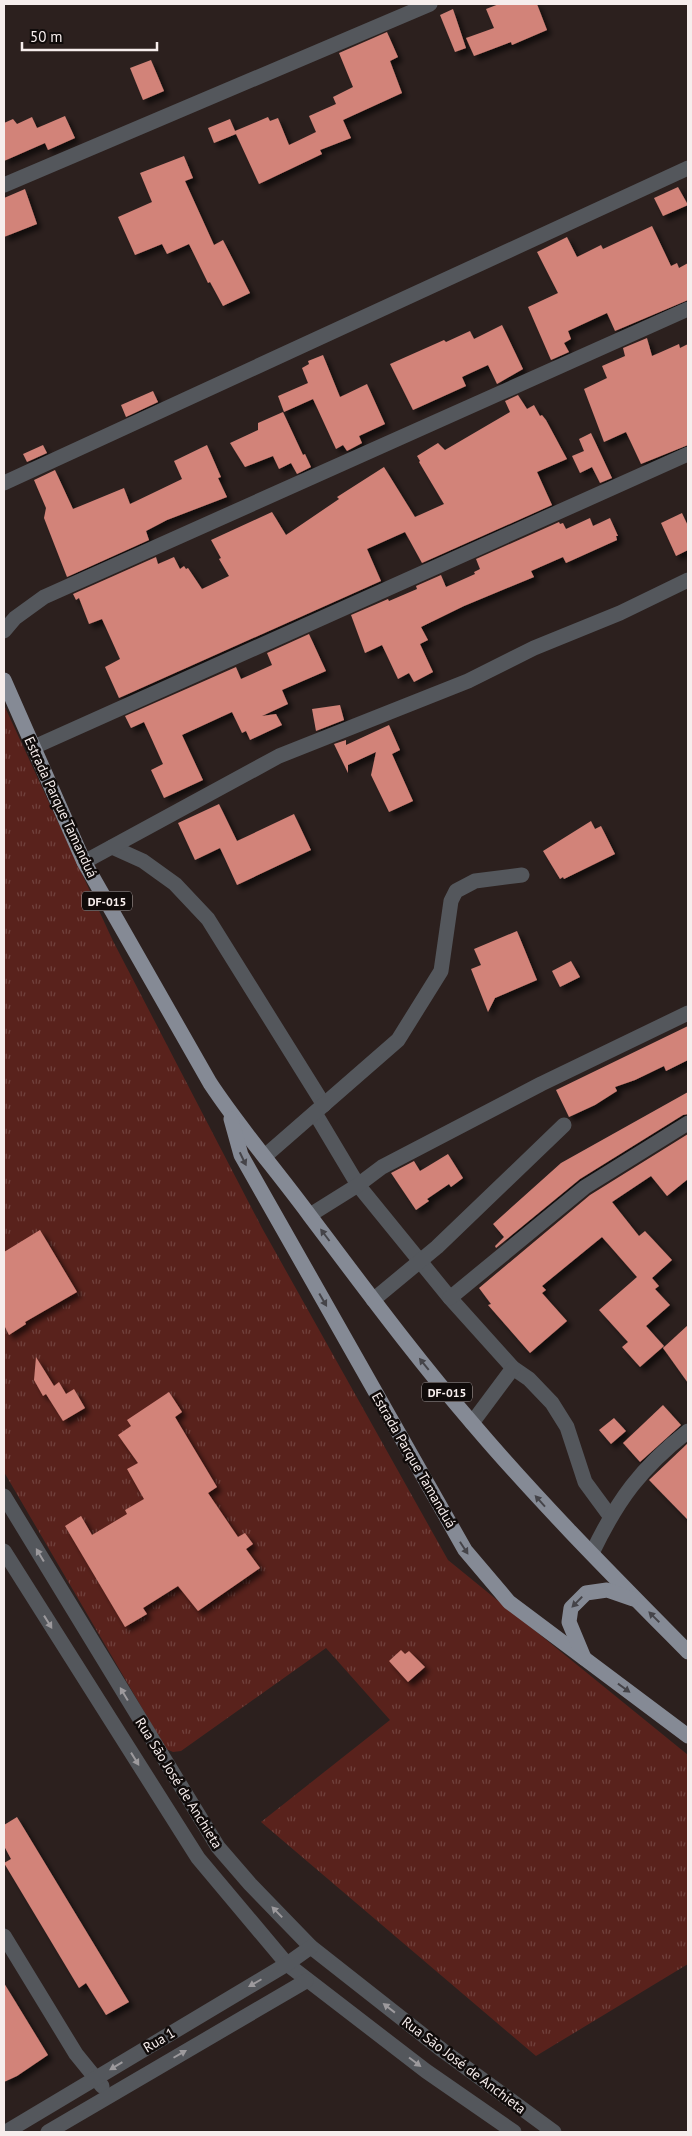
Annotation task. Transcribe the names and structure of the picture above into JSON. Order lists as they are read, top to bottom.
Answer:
{
  "streets": {
    "main road": ["Estrada Parque Tamanduá", "DF-015"],
    "street": ["Rua São José de Anchieta", "Rua 1"]
  },
  "crossings": [
    ["Rua São José de Anchieta", "Rua 1"]
  ],
  "scale_bar": "50 m"
}
